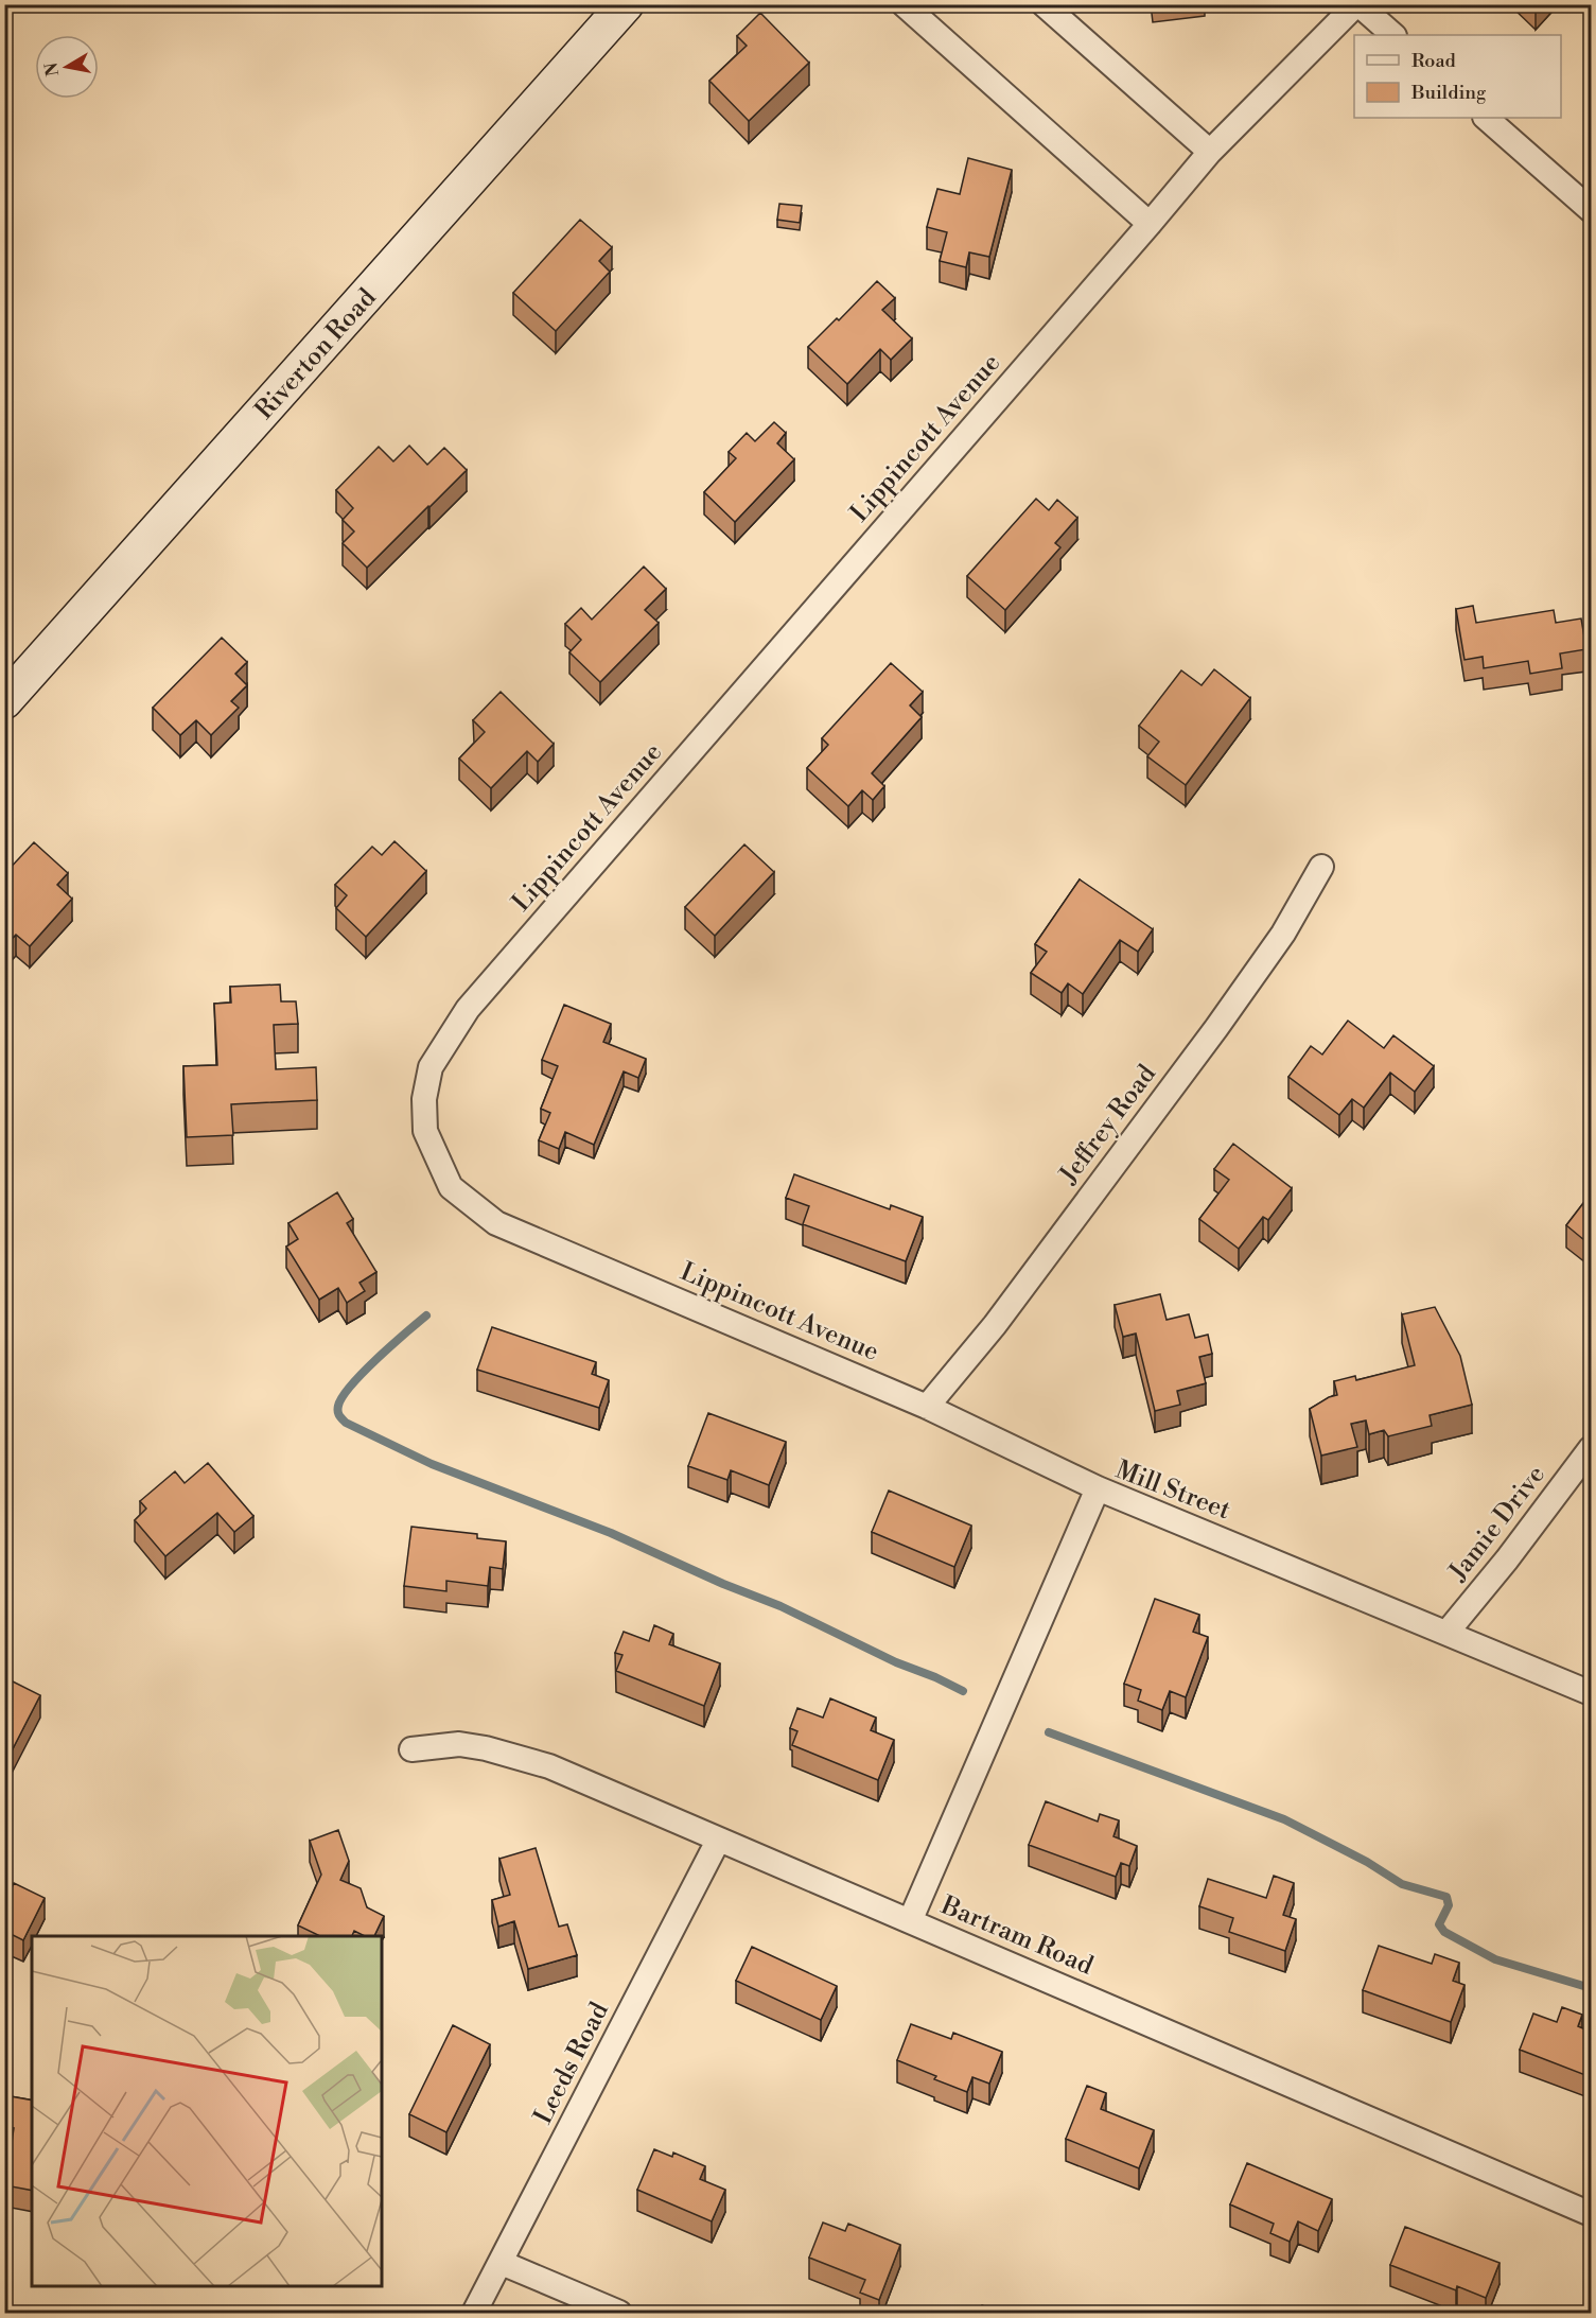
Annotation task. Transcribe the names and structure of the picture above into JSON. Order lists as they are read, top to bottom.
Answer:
{
  "streets": {
    "main road": ["Riverton Road"],
    "street": [
      "Lippincott Avenue",
      "Jeffrey Road",
      "Mill Street",
      "Jamie Drive",
      "Bartram Road",
      "Leeds Road"
    ]
  },
  "crossings": [
    ["Lippincott Avenue", "Jeffrey Road"],
    ["Lippincott Avenue", "Mill Street"],
    ["Mill Street", "Jamie Drive"],
    ["Mill Street", "Bartram Road"],
    ["Bartram Road", "Leeds Road"]
  ],
  "legend": ["Road", "Building"],
  "north": "left"
}
